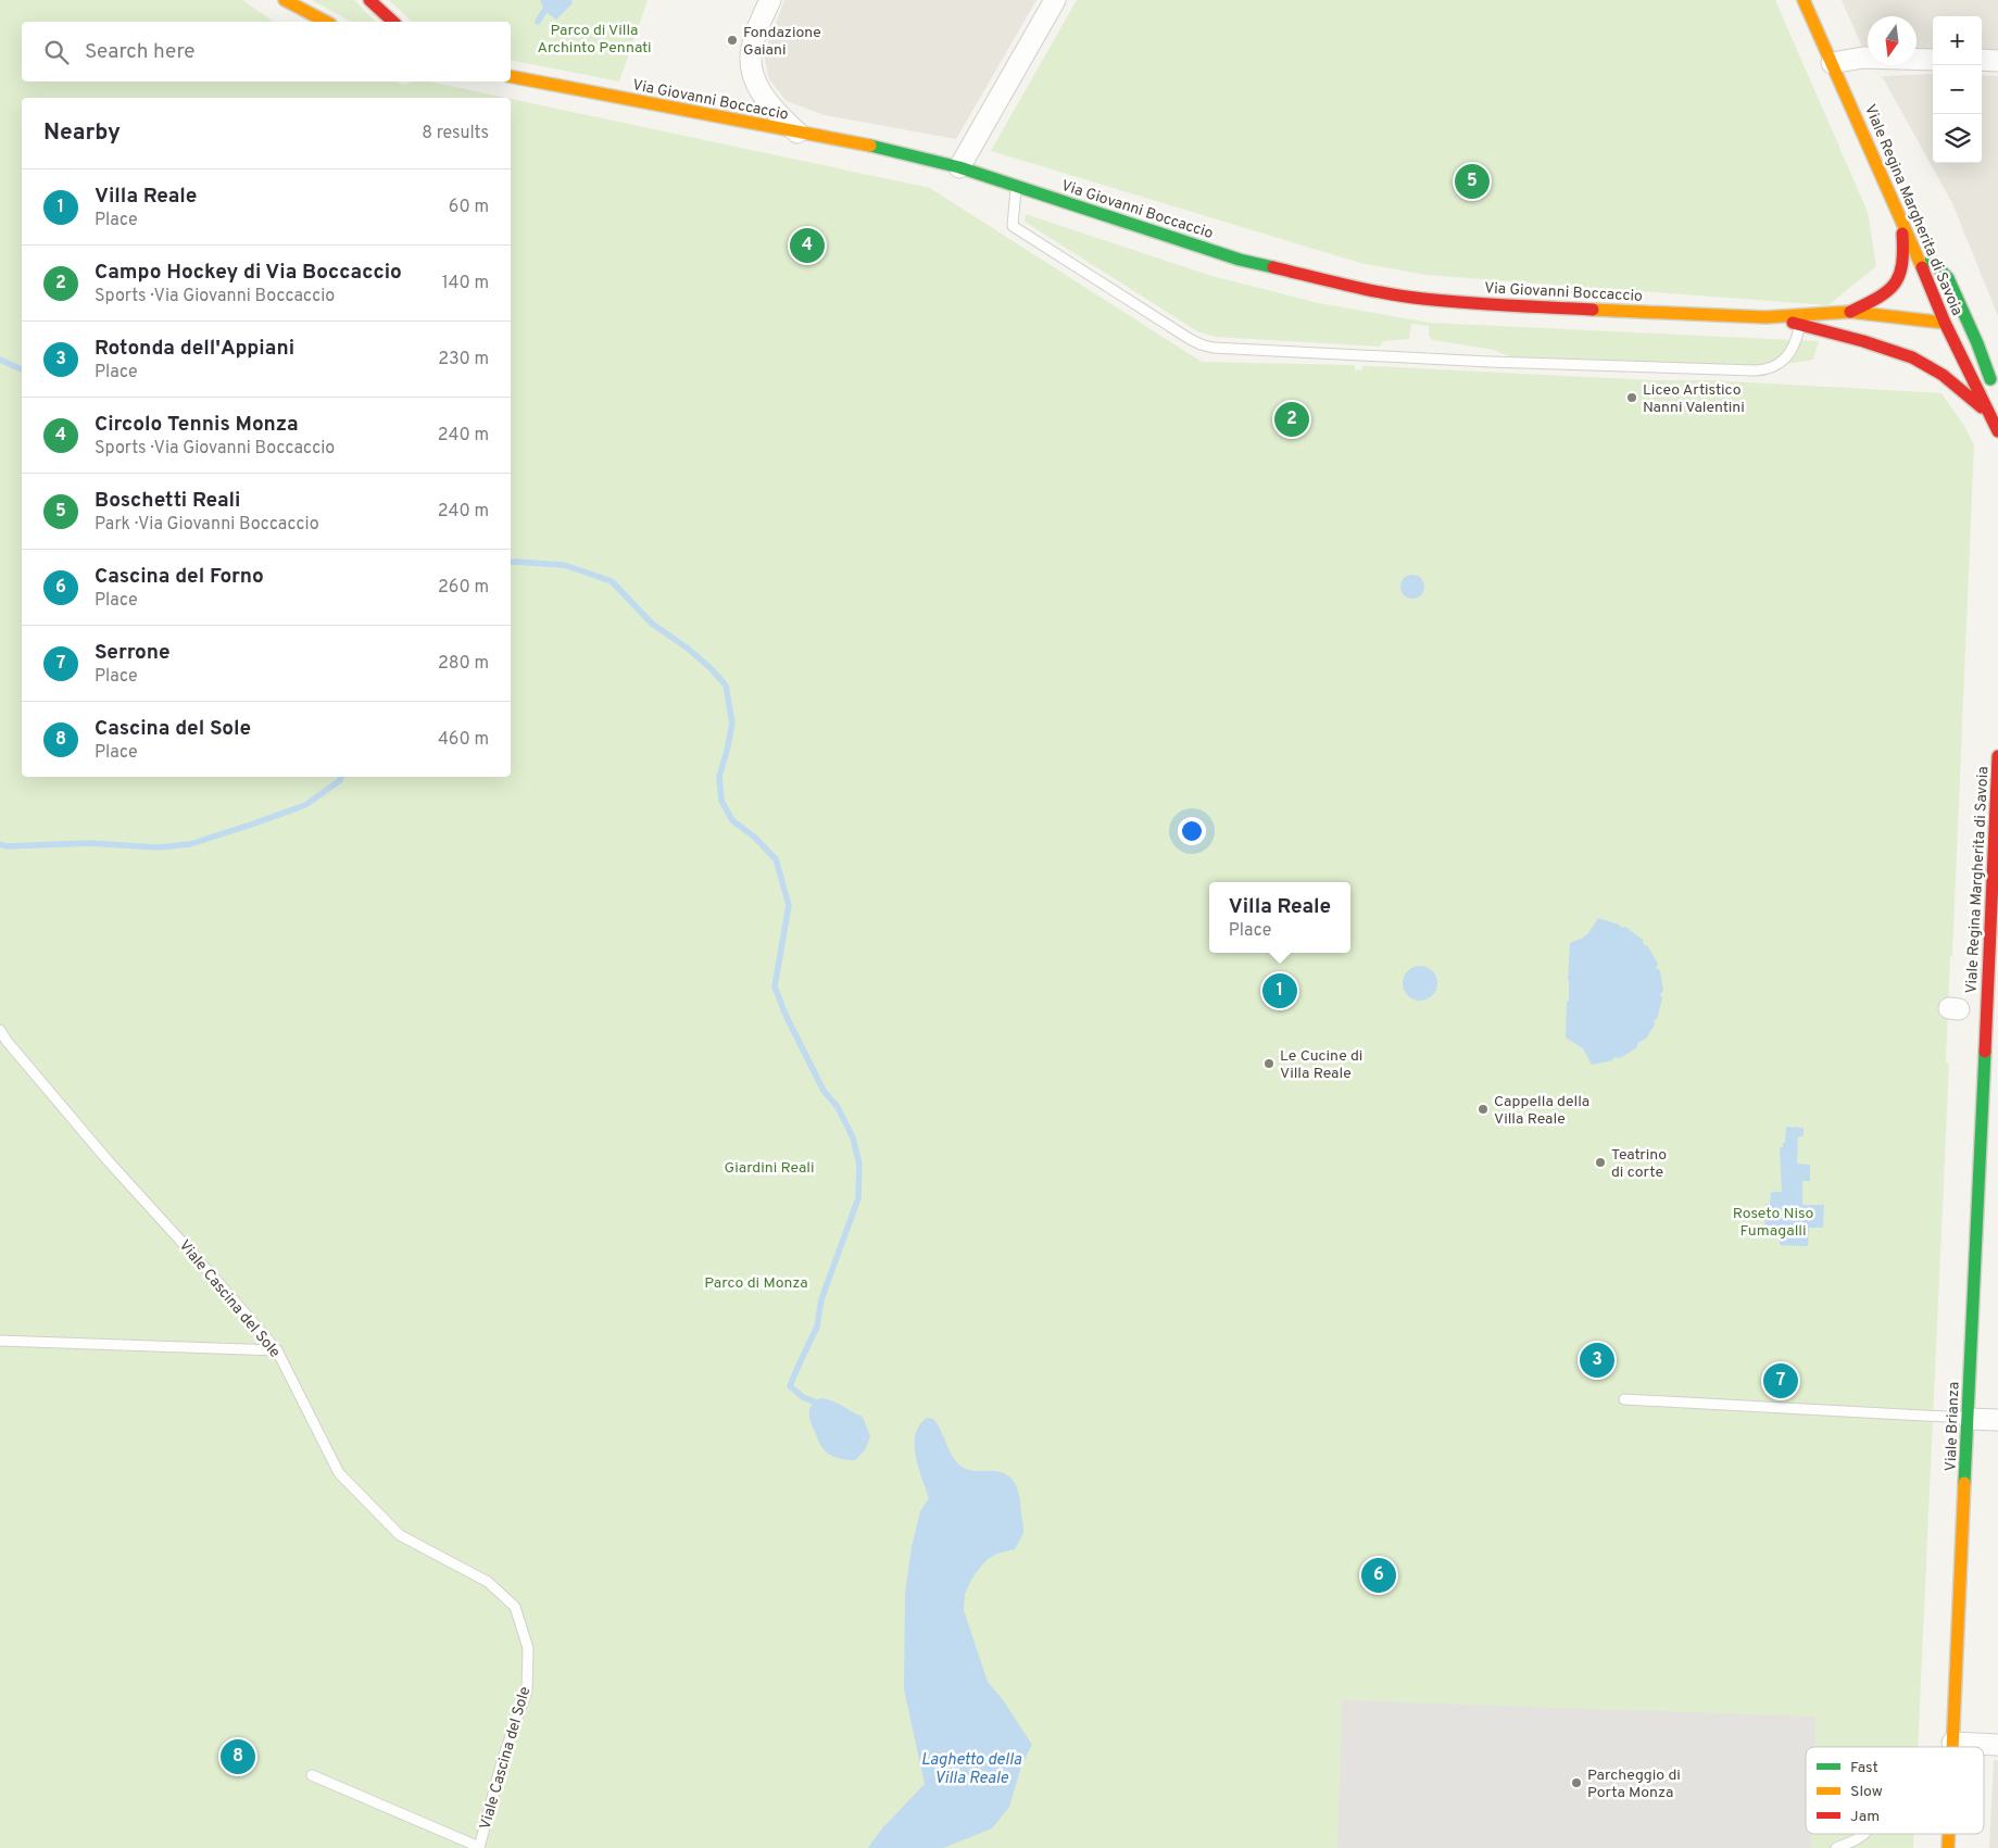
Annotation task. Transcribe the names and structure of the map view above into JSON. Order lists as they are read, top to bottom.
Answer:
{
  "streets": {
    "main road": ["Via Giovanni Boccaccio", "Viale Regina Margherita di Savoia", "Viale Brianza"],
    "lane": ["Viale Cascina del Sole"]
  },
  "crossings": [
    ["Via Giovanni Boccaccio", "Viale Regina Margherita di Savoia"],
    ["Viale Regina Margherita di Savoia", "Viale Brianza"]
  ],
  "water": ["Laghetto della Villa Reale"],
  "parks": [
    "Parco di Villa Archinto Pennati",
    "Giardini Reali",
    "Roseto Niso Fumagalli",
    "Parco di Monza"
  ],
  "places": [
    "Fondazione Gaiani",
    "Liceo Artistico Nanni Valentini",
    "Le Cucine di Villa Reale",
    "Cappella della Villa Reale",
    "Teatrino di corte",
    "Parcheggio di Porta Monza"
  ],
  "legend": ["Fast", "Slow", "Jam"],
  "north": "bottom",
  "page": {
    "map_buttons": ["+", "−"],
    "search": "Search here",
    "heading": ["Nearby", "8 results"],
    "pins": [
      "5",
      "4",
      "2",
      "1",
      "3",
      "7",
      "6",
      "8"
    ],
    "list": [
      {
        "mark": "1",
        "name": "Villa Reale",
        "note": "Place",
        "value": "60 m"
      },
      {
        "mark": "2",
        "name": "Campo Hockey di Via Boccaccio",
        "note": "Sports · Via Giovanni Boccaccio",
        "value": "140 m"
      },
      {
        "mark": "3",
        "name": "Rotonda dell'Appiani",
        "note": "Place",
        "value": "230 m"
      },
      {
        "mark": "4",
        "name": "Circolo Tennis Monza",
        "note": "Sports · Via Giovanni Boccaccio",
        "value": "240 m"
      },
      {
        "mark": "5",
        "name": "Boschetti Reali",
        "note": "Park · Via Giovanni Boccaccio",
        "value": "240 m"
      },
      {
        "mark": "6",
        "name": "Cascina del Forno",
        "note": "Place",
        "value": "260 m"
      },
      {
        "mark": "7",
        "name": "Serrone",
        "note": "Place",
        "value": "280 m"
      },
      {
        "mark": "8",
        "name": "Cascina del Sole",
        "note": "Place",
        "value": "460 m"
      }
    ],
    "popup": ["Villa Reale", "Place"]
  }
}
